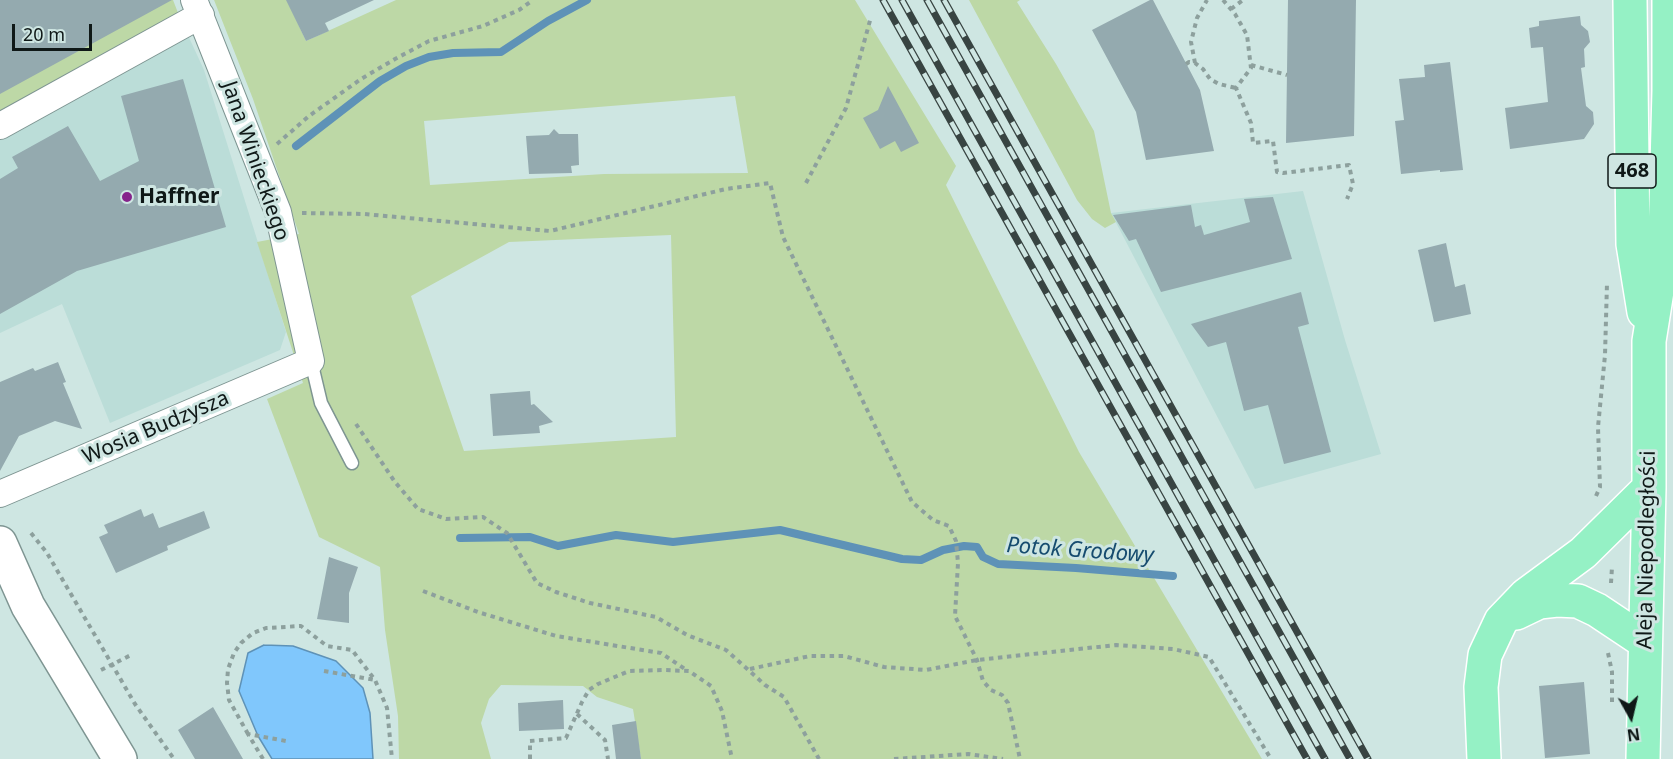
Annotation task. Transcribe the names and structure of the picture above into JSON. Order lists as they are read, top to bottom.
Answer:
{
  "streets": {
    "main road": ["468", "Aleja Niepodległości"],
    "street": ["Jana Winieckiego", "Wosia Budzysza"]
  },
  "crossings": [
    ["Jana Winieckiego", "Wosia Budzysza"]
  ],
  "water": ["Potok Grodowy"],
  "places": ["Haffner"],
  "scale_bar": "20 m",
  "north": "bottom"
}
